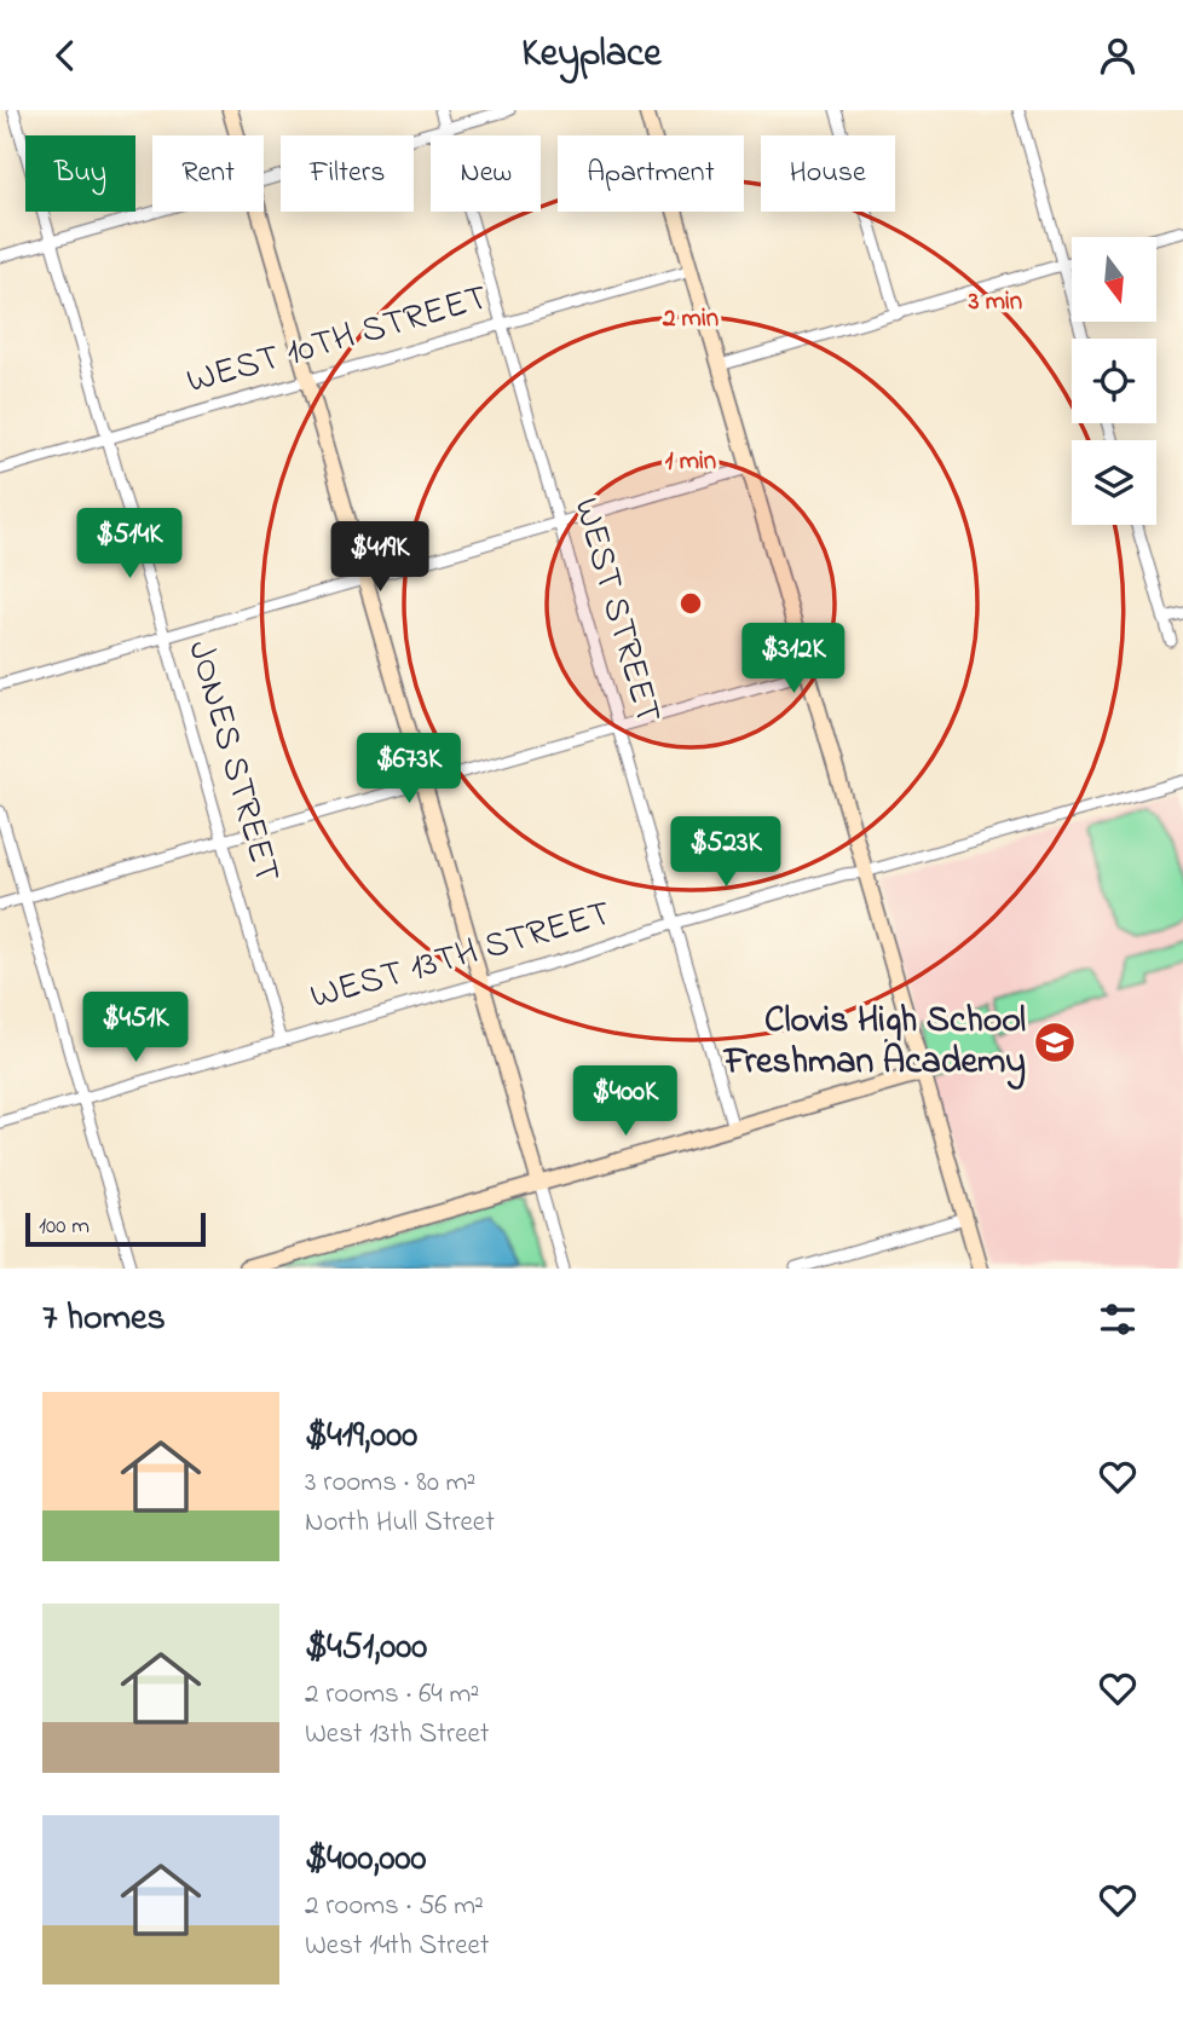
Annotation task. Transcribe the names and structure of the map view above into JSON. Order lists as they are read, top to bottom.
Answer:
{
  "streets": {
    "street": [
      "WEST 10TH STREET",
      "WEST STREET",
      "JONES STREET",
      "WEST 13TH STREET"
    ]
  },
  "crossings": [
    ["WEST 10TH STREET", "WEST STREET"],
    ["WEST 10TH STREET", "JONES STREET"],
    ["WEST STREET", "WEST 13TH STREET"],
    ["JONES STREET", "WEST 13TH STREET"]
  ],
  "places": {
    "school or university": ["Clovis High School Freshman Academy"]
  },
  "scale_bar": "100 m",
  "north": "bottom",
  "page": {
    "header": "Keyplace",
    "chip": [
      "Buy",
      "Rent",
      "Filters",
      "New",
      "Apartment",
      "House"
    ],
    "price": [
      "$514K",
      "$419K",
      "$312K",
      "$673K",
      "$523K",
      "$451K",
      "$400K"
    ],
    "scale": "100 m",
    "heading": "7 homes",
    "list": [
      {
        "name": "$419,000",
        "note": "3 rooms · 80 m² · North Hull Street"
      },
      {
        "name": "$451,000",
        "note": "2 rooms · 64 m² · West 13th Street"
      },
      {
        "name": "$400,000",
        "note": "2 rooms · 56 m² · West 14th Street"
      }
    ]
  },
  "rings": ["3 min", "2 min", "1 min"]
}
